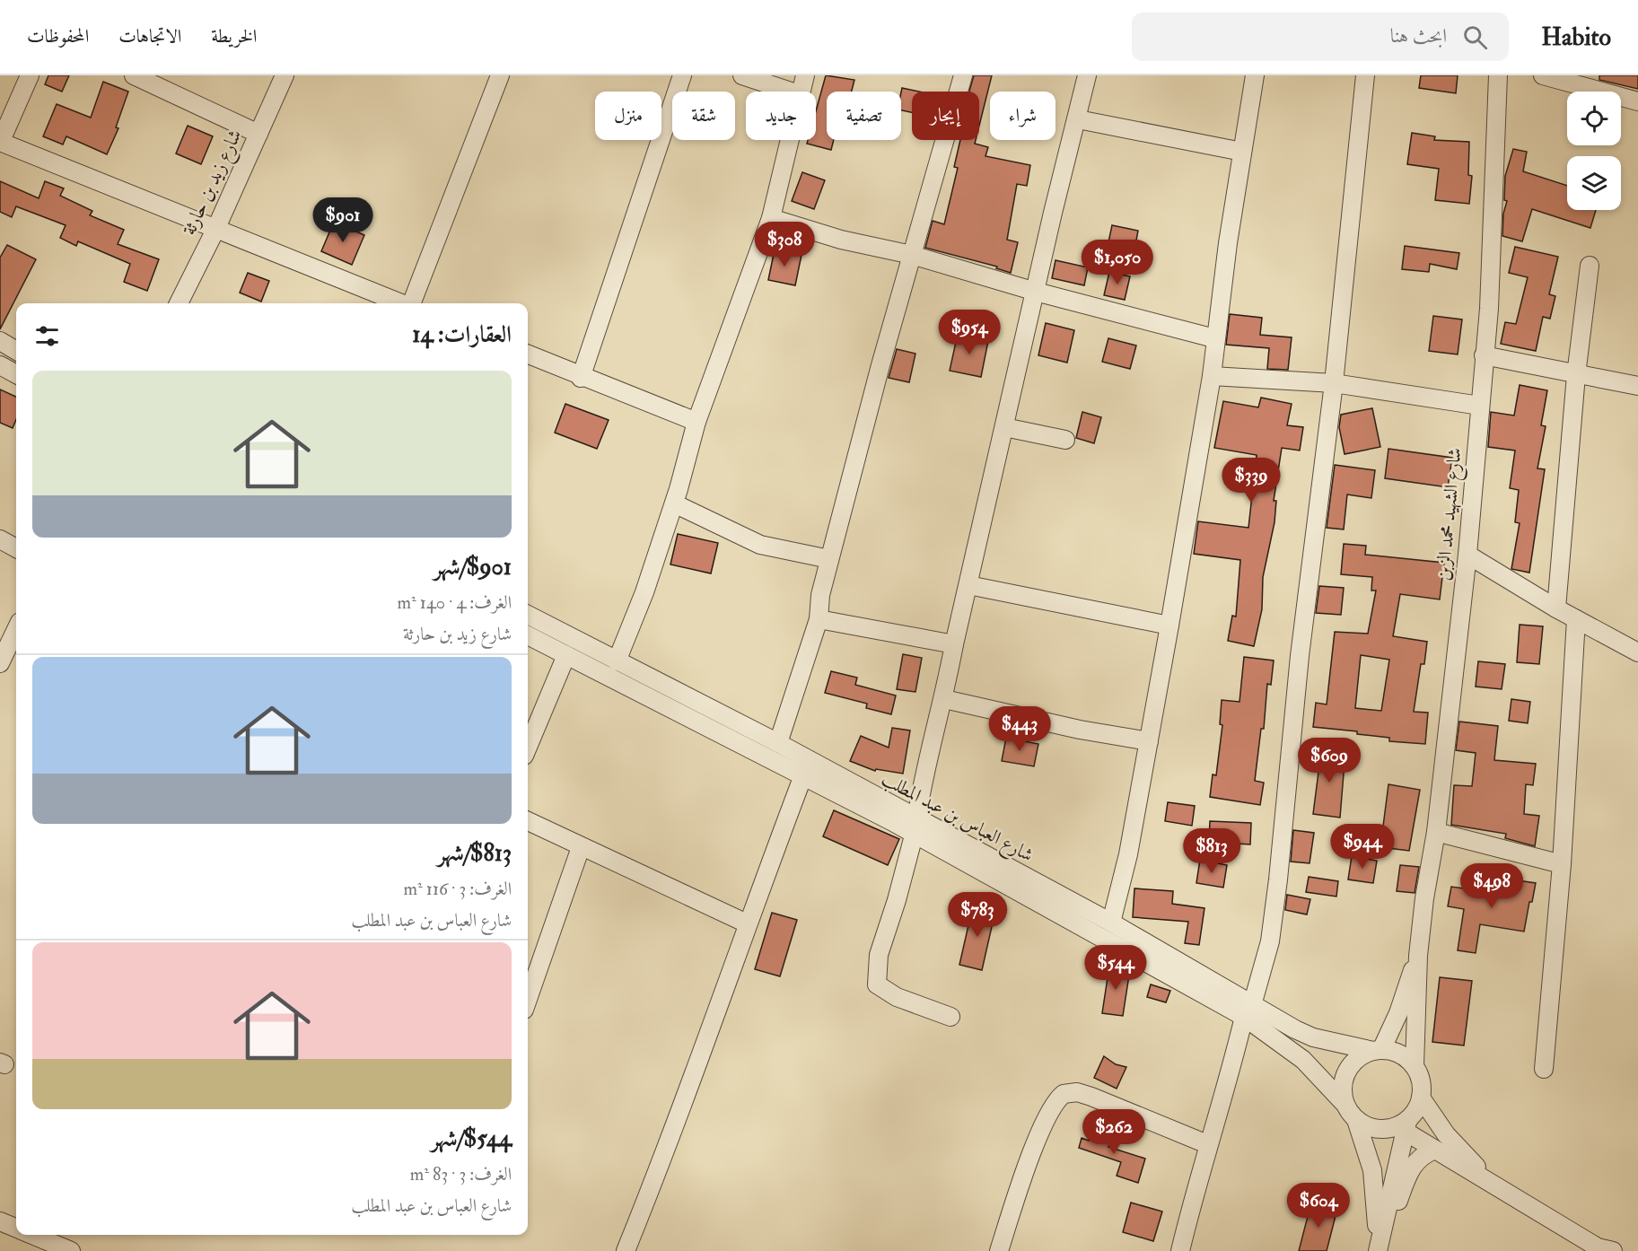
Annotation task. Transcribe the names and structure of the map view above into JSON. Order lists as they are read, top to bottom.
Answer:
{
  "streets": {
    "street": ["شارع زيد بن حارثة", "شارع الشهيد محمد الزبن", "شارع العباس بن عبد المطلب"]
  },
  "crossings": [
    ["شارع الشهيد محمد الزبن", "شارع العباس بن عبد المطلب"]
  ],
  "page": {
    "header": "Habito",
    "search": "ابحث هنا",
    "nav": ["الخريطة", "الاتجاهات", "المحفوظات"],
    "chip": [
      "شراء",
      "إيجار",
      "تصفية",
      "جديد",
      "شقة",
      "منزل"
    ],
    "price": [
      "$901",
      "$308",
      "$1,050",
      "$954",
      "$339",
      "$443",
      "$609",
      "$944",
      "$813",
      "$498",
      "$783",
      "$544",
      "$262",
      "$604"
    ],
    "heading": "العقارات: 14",
    "list": [
      {
        "name": "$901/شهر",
        "note": "الغرف: 4 · 140 m² · شارع زيد بن حارثة"
      },
      {
        "name": "$813/شهر",
        "note": "الغرف: 3 · 116 m² · شارع العباس بن عبد المطلب"
      },
      {
        "name": "$544/شهر",
        "note": "الغرف: 3 · 83 m² · شارع العباس بن عبد المطلب"
      }
    ]
  }
}
